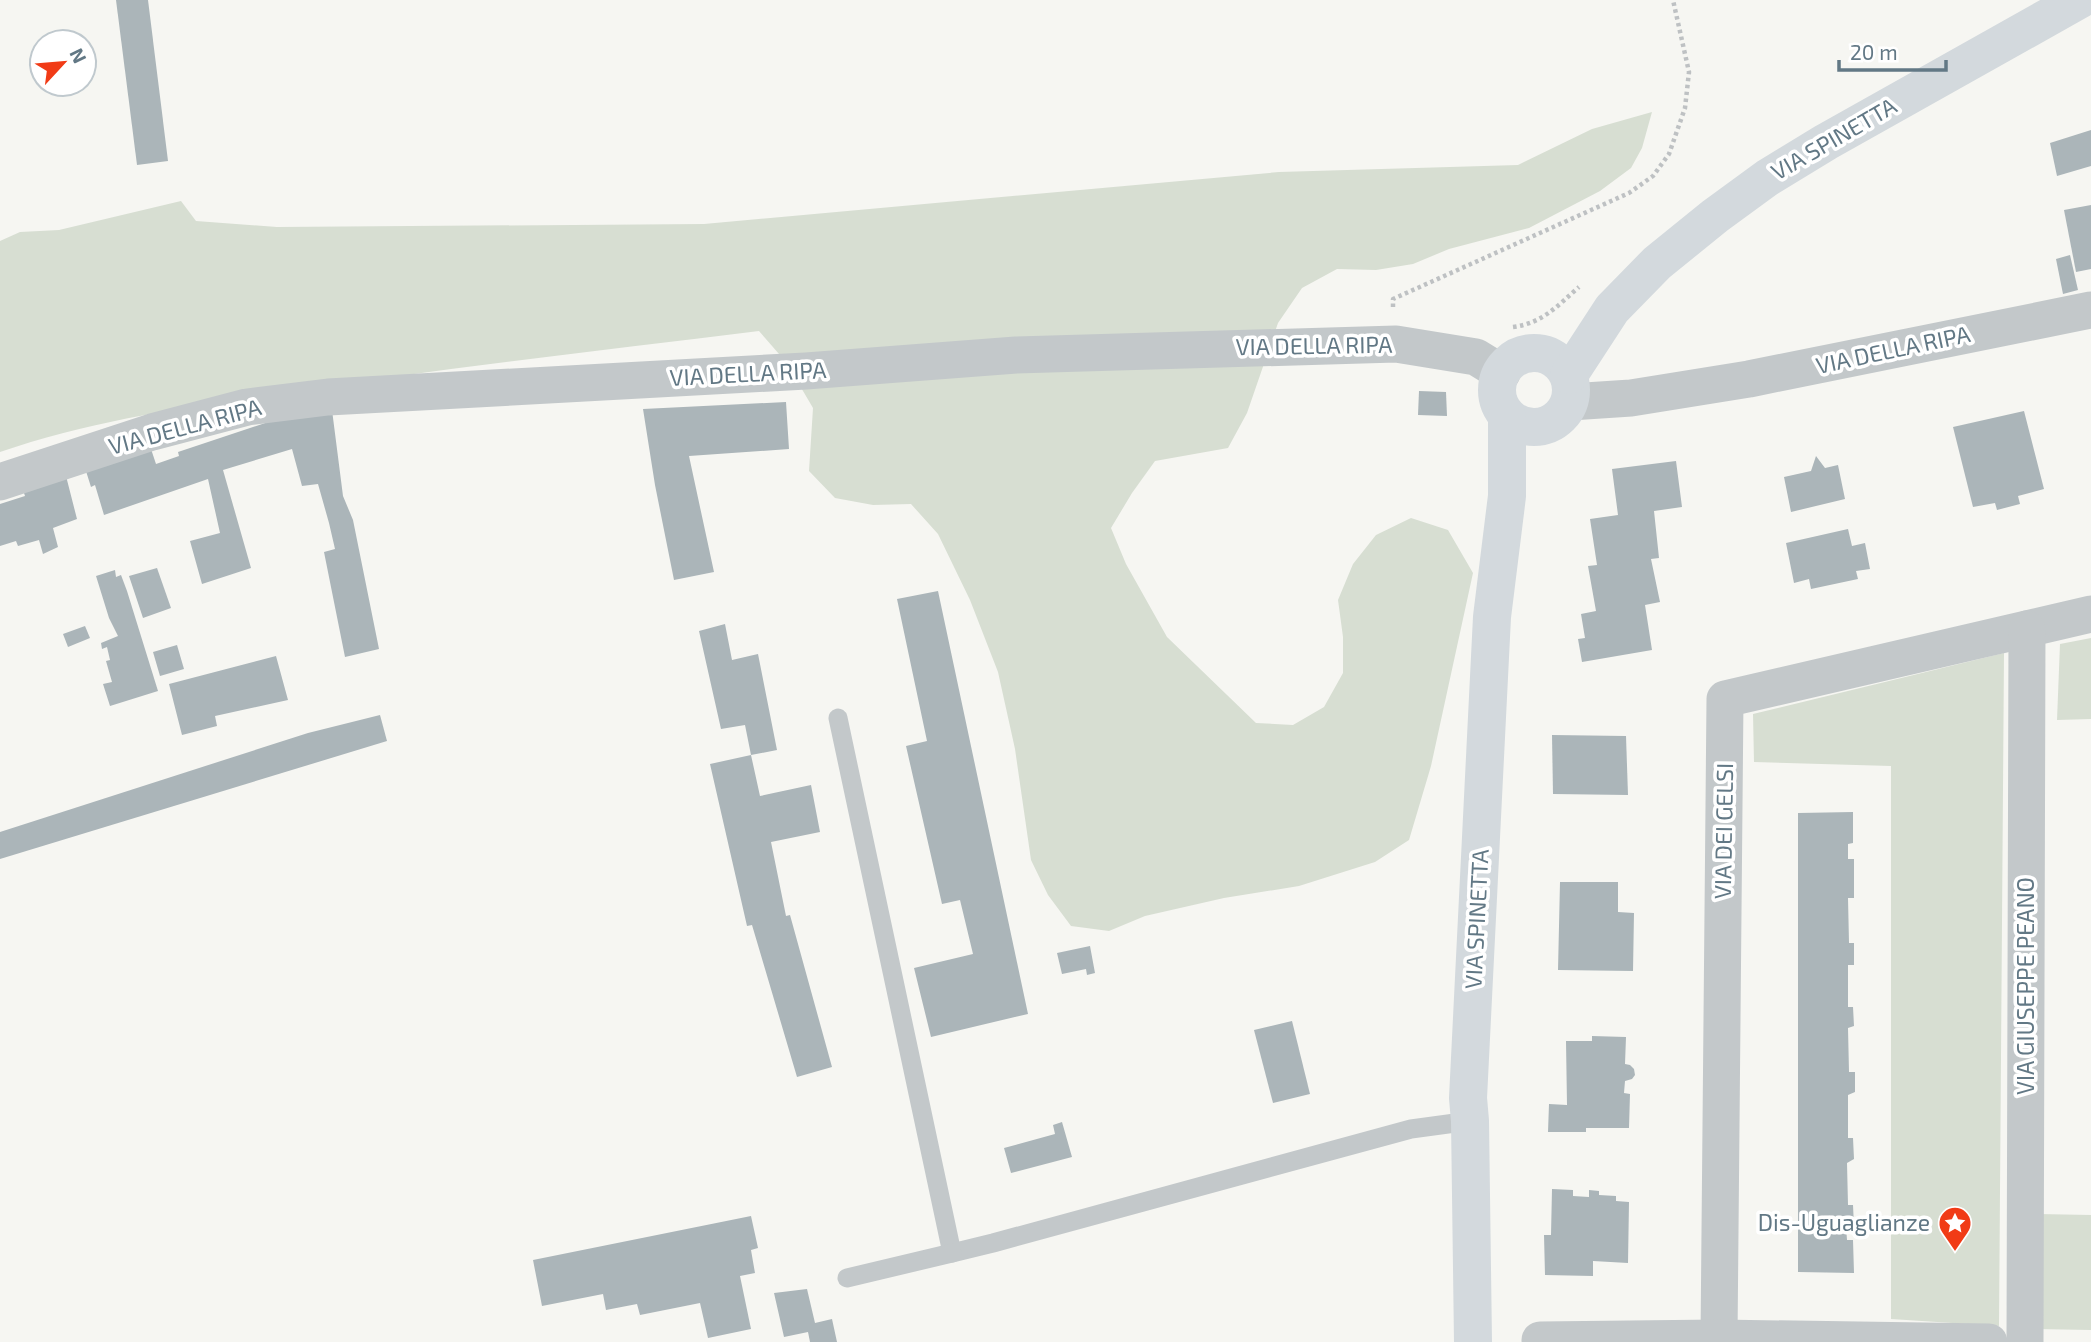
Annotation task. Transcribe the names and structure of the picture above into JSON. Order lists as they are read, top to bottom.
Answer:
{
  "streets": {
    "main road": ["VIA SPINETTA"],
    "street": ["VIA DELLA RIPA", "VIA DEI GELSI", "VIA GIUSEPPE PEANO"]
  },
  "crossings": [
    ["VIA SPINETTA", "VIA DELLA RIPA"],
    ["VIA DEI GELSI", "VIA GIUSEPPE PEANO"]
  ],
  "places": {
    "place": ["Dis-Uguaglianze"]
  },
  "scale_bar": "20 m",
  "north": "top right"
}
